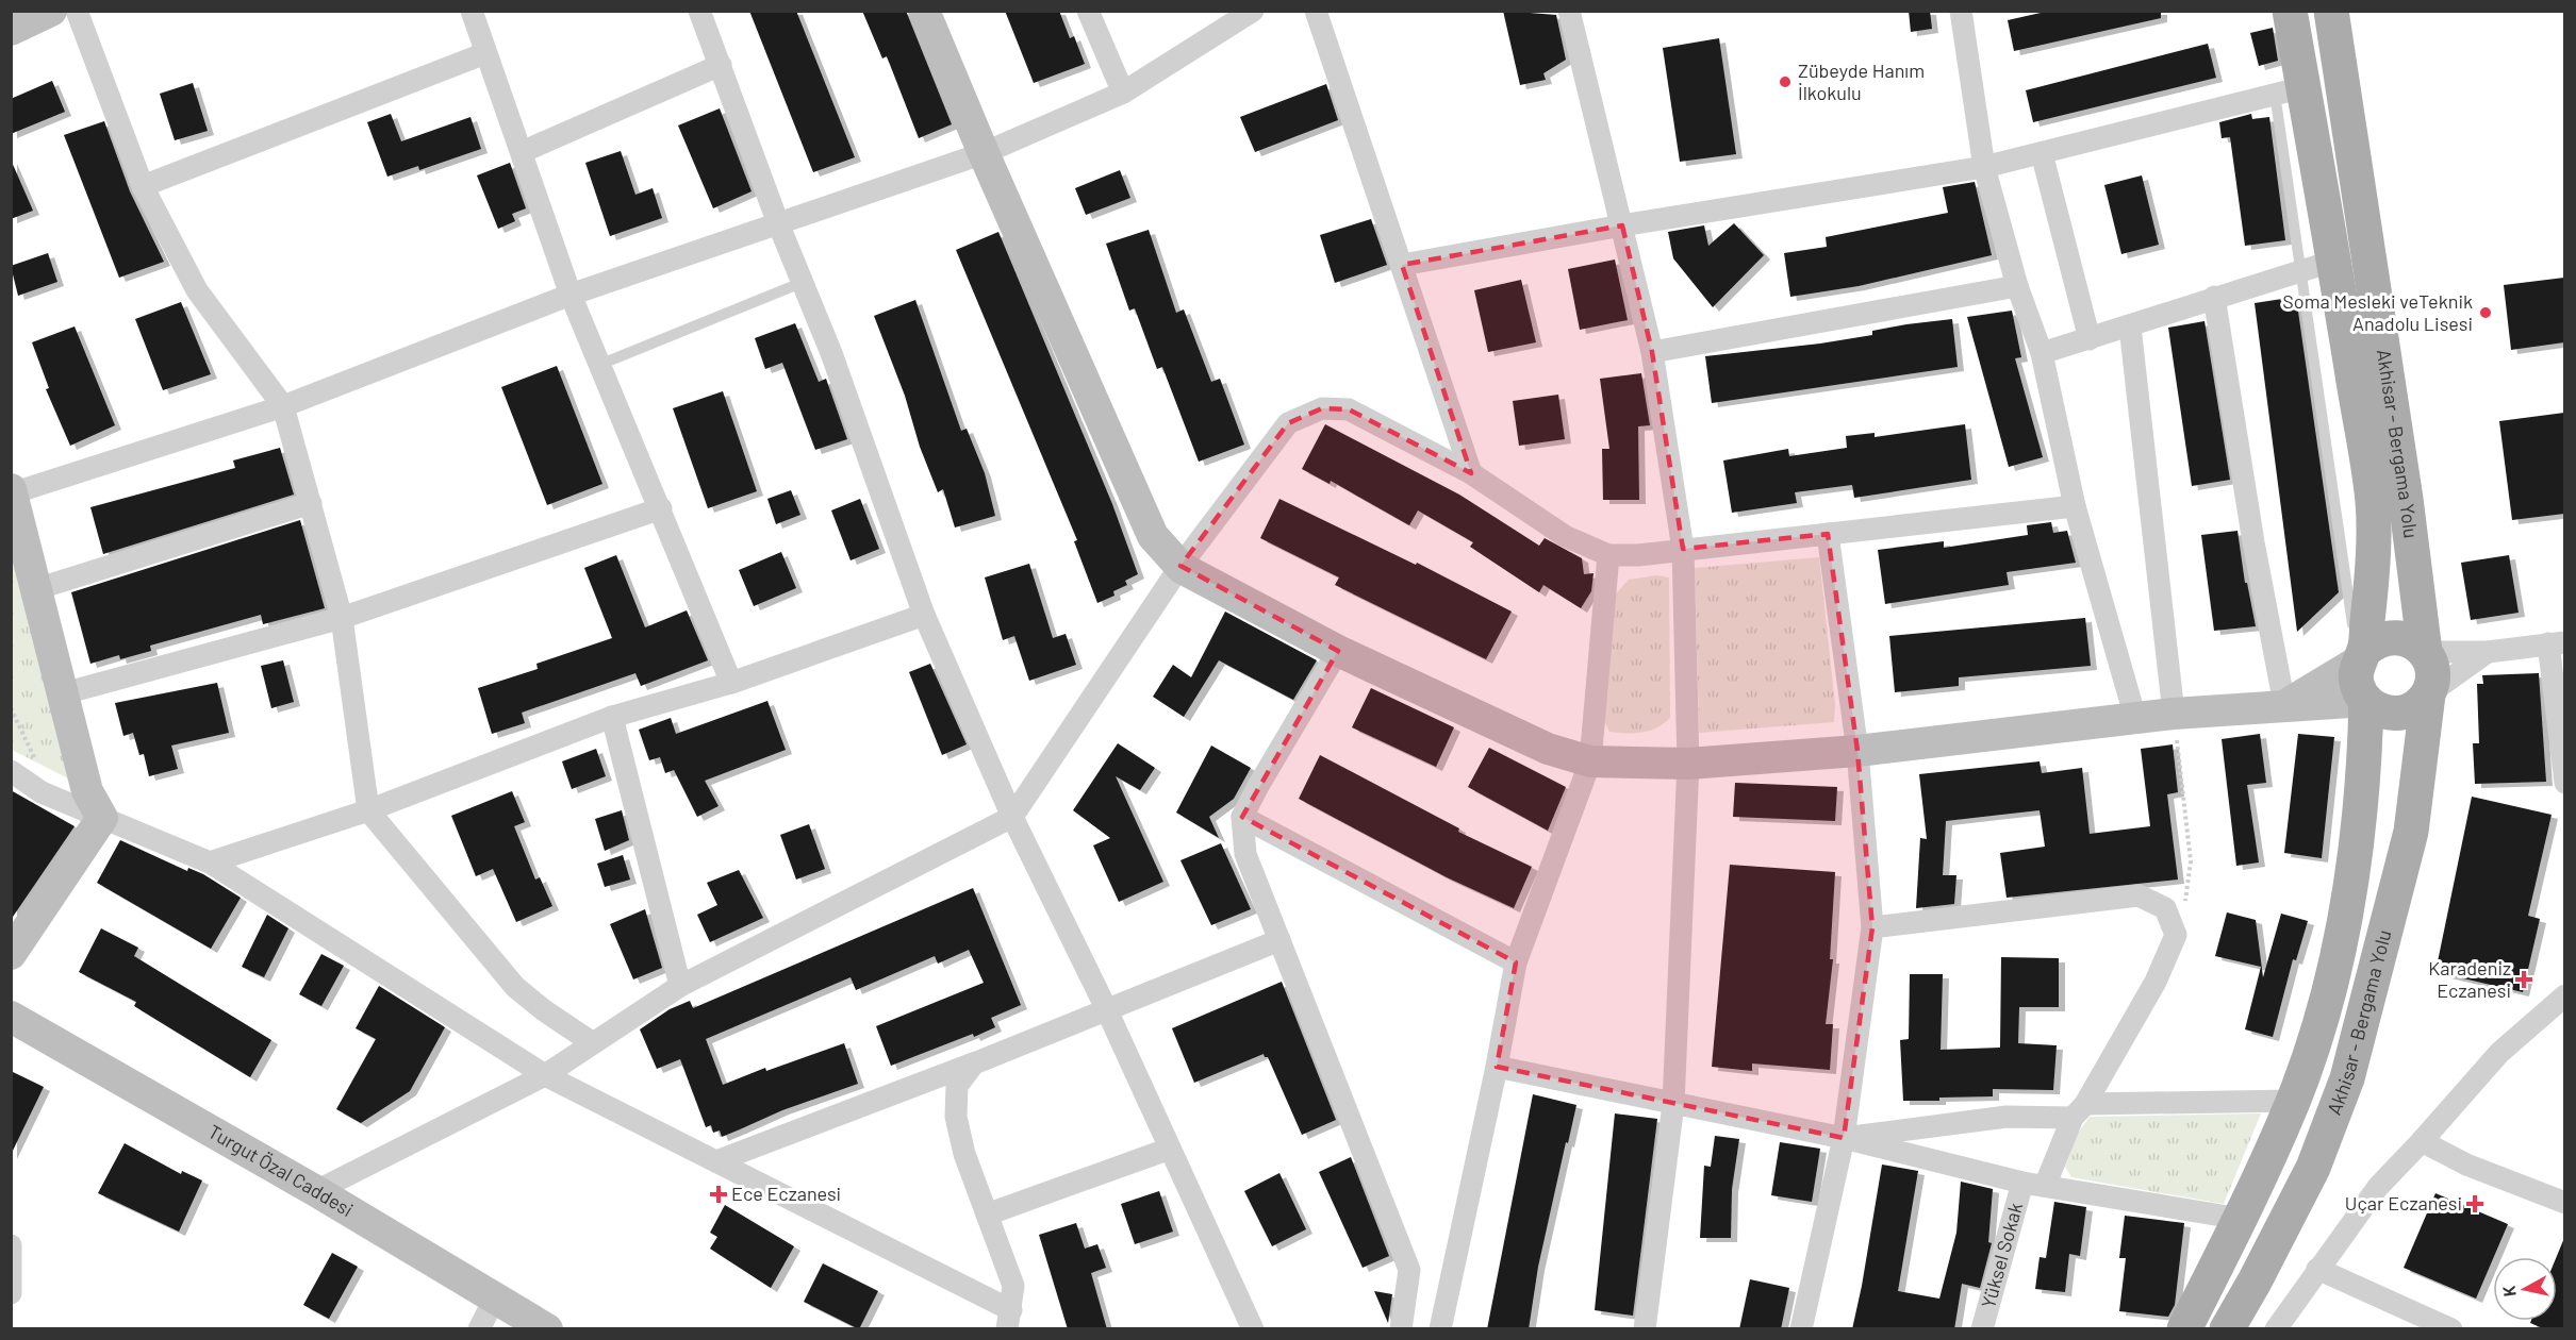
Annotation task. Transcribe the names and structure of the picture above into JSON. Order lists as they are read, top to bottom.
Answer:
{
  "streets": {
    "main road": ["Akhisar - Bergama Yolu"],
    "street": ["Turgut Özal Caddesi", "Yüksel Sokak"]
  },
  "places": {
    "other": ["Zübeyde Hanım İlkokulu", "Soma Mesleki veTeknik Anadolu Lisesi"],
    "health": ["Karadeniz Eczanesi", "Ece Eczanesi", "Uçar Eczanesi"]
  },
  "north": "left"
}
